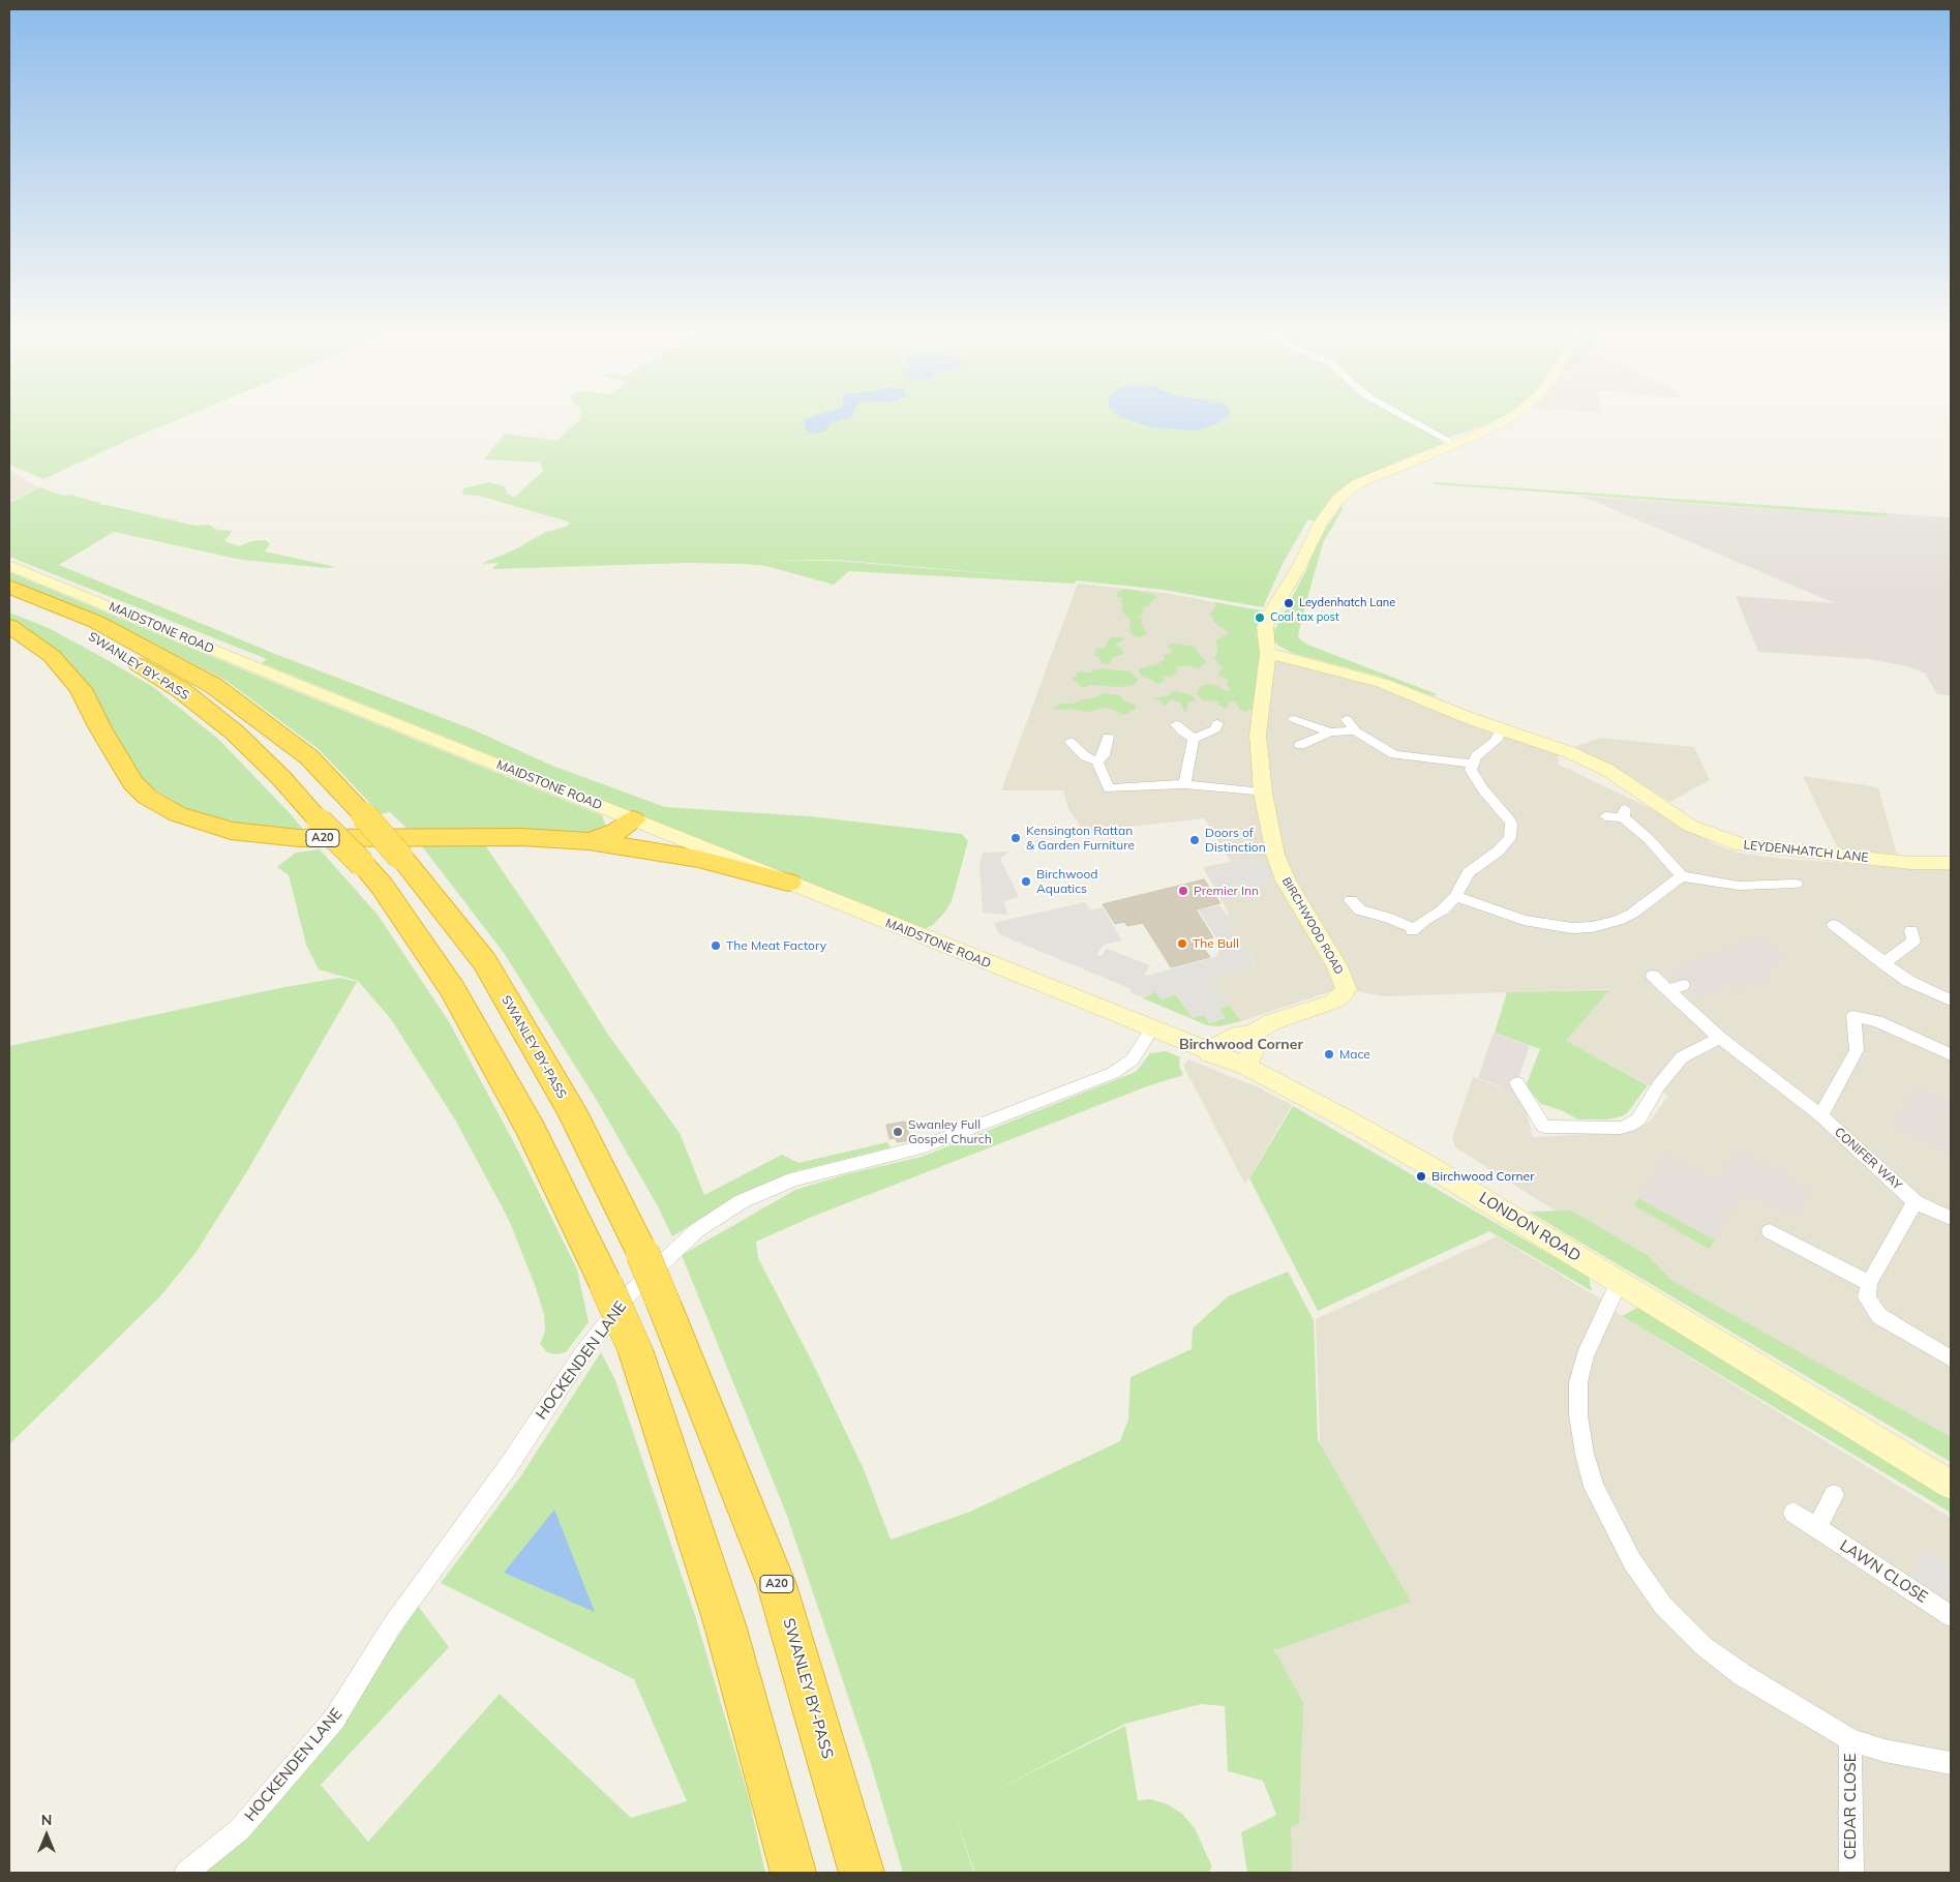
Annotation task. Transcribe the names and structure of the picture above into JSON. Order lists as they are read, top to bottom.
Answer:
{
  "streets": {
    "highway": ["SWANLEY BY-PASS", "A20"],
    "street": [
      "MAIDSTONE ROAD",
      "LEYDENHATCH LANE",
      "BIRCHWOOD ROAD",
      "CONIFER WAY",
      "LONDON ROAD",
      "HOCKENDEN LANE",
      "LAWN CLOSE",
      "CEDAR CLOSE"
    ]
  },
  "crossings": [
    ["MAIDSTONE ROAD", "A20"],
    ["MAIDSTONE ROAD", "LONDON ROAD"],
    ["LEYDENHATCH LANE", "BIRCHWOOD ROAD"],
    ["BIRCHWOOD ROAD", "LONDON ROAD"],
    ["LONDON ROAD", "HOCKENDEN LANE"]
  ],
  "districts": ["Birchwood Corner"],
  "places": [
    "Leydenhatch Lane",
    "Coal tax post",
    "Kensington Rattan & Garden Furniture",
    "Doors of Distinction",
    "Birchwood Aquatics",
    "Premier Inn",
    "The Bull",
    "The Meat Factory",
    "Mace",
    "Swanley Full Gospel Church",
    "Birchwood Corner"
  ],
  "north": "top"
}
